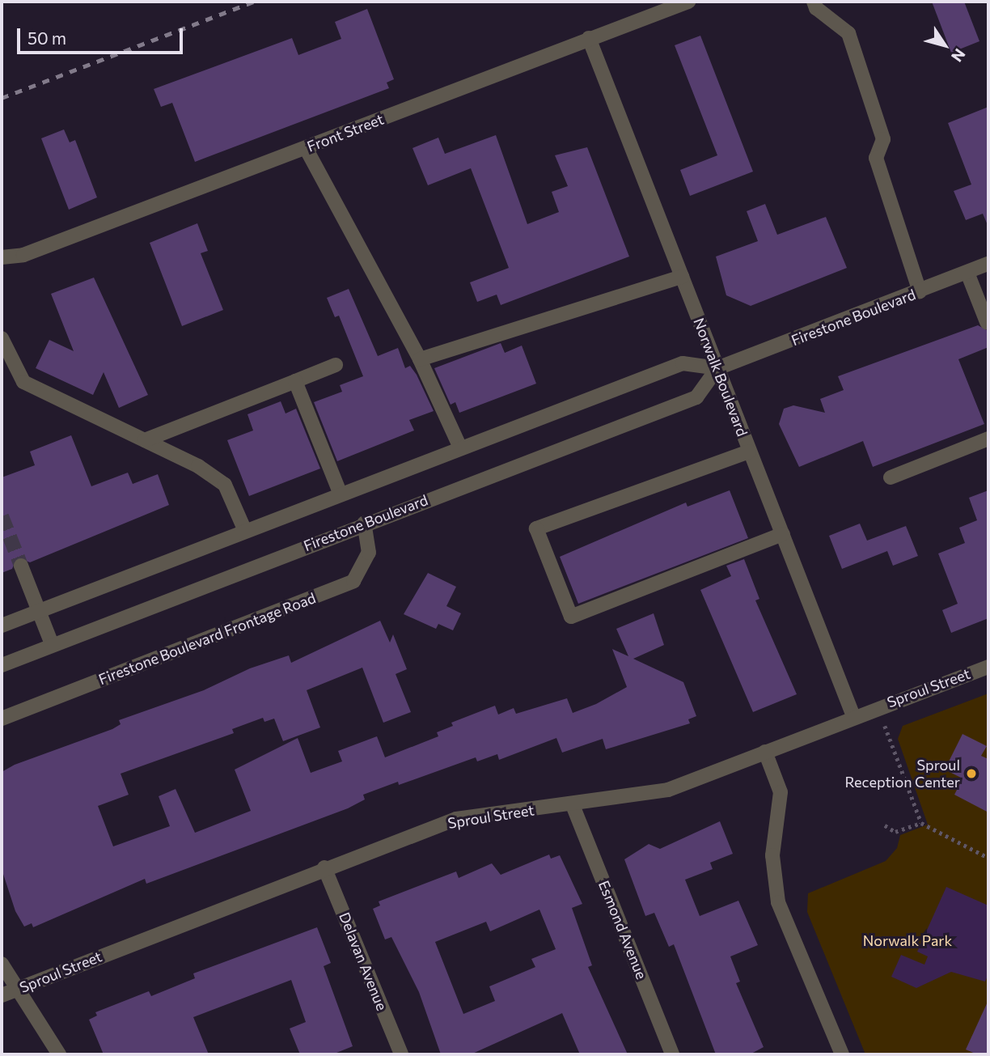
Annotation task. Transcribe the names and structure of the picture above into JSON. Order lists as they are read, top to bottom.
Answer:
{
  "streets": {
    "street": [
      "Front Street",
      "Firestone Boulevard",
      "Norwalk Boulevard",
      "Firestone Boulevard Frontage Road",
      "Sproul Street",
      "Esmond Avenue",
      "Delavan Avenue"
    ]
  },
  "crossings": [
    ["Front Street", "Norwalk Boulevard"],
    ["Firestone Boulevard", "Norwalk Boulevard"],
    ["Firestone Boulevard", "Firestone Boulevard Frontage Road"],
    ["Norwalk Boulevard", "Sproul Street"],
    ["Sproul Street", "Esmond Avenue"],
    ["Sproul Street", "Delavan Avenue"]
  ],
  "parks": ["Norwalk Park"],
  "places": ["Sproul Reception Center"],
  "scale_bar": "50 m",
  "north": "bottom right"
}
